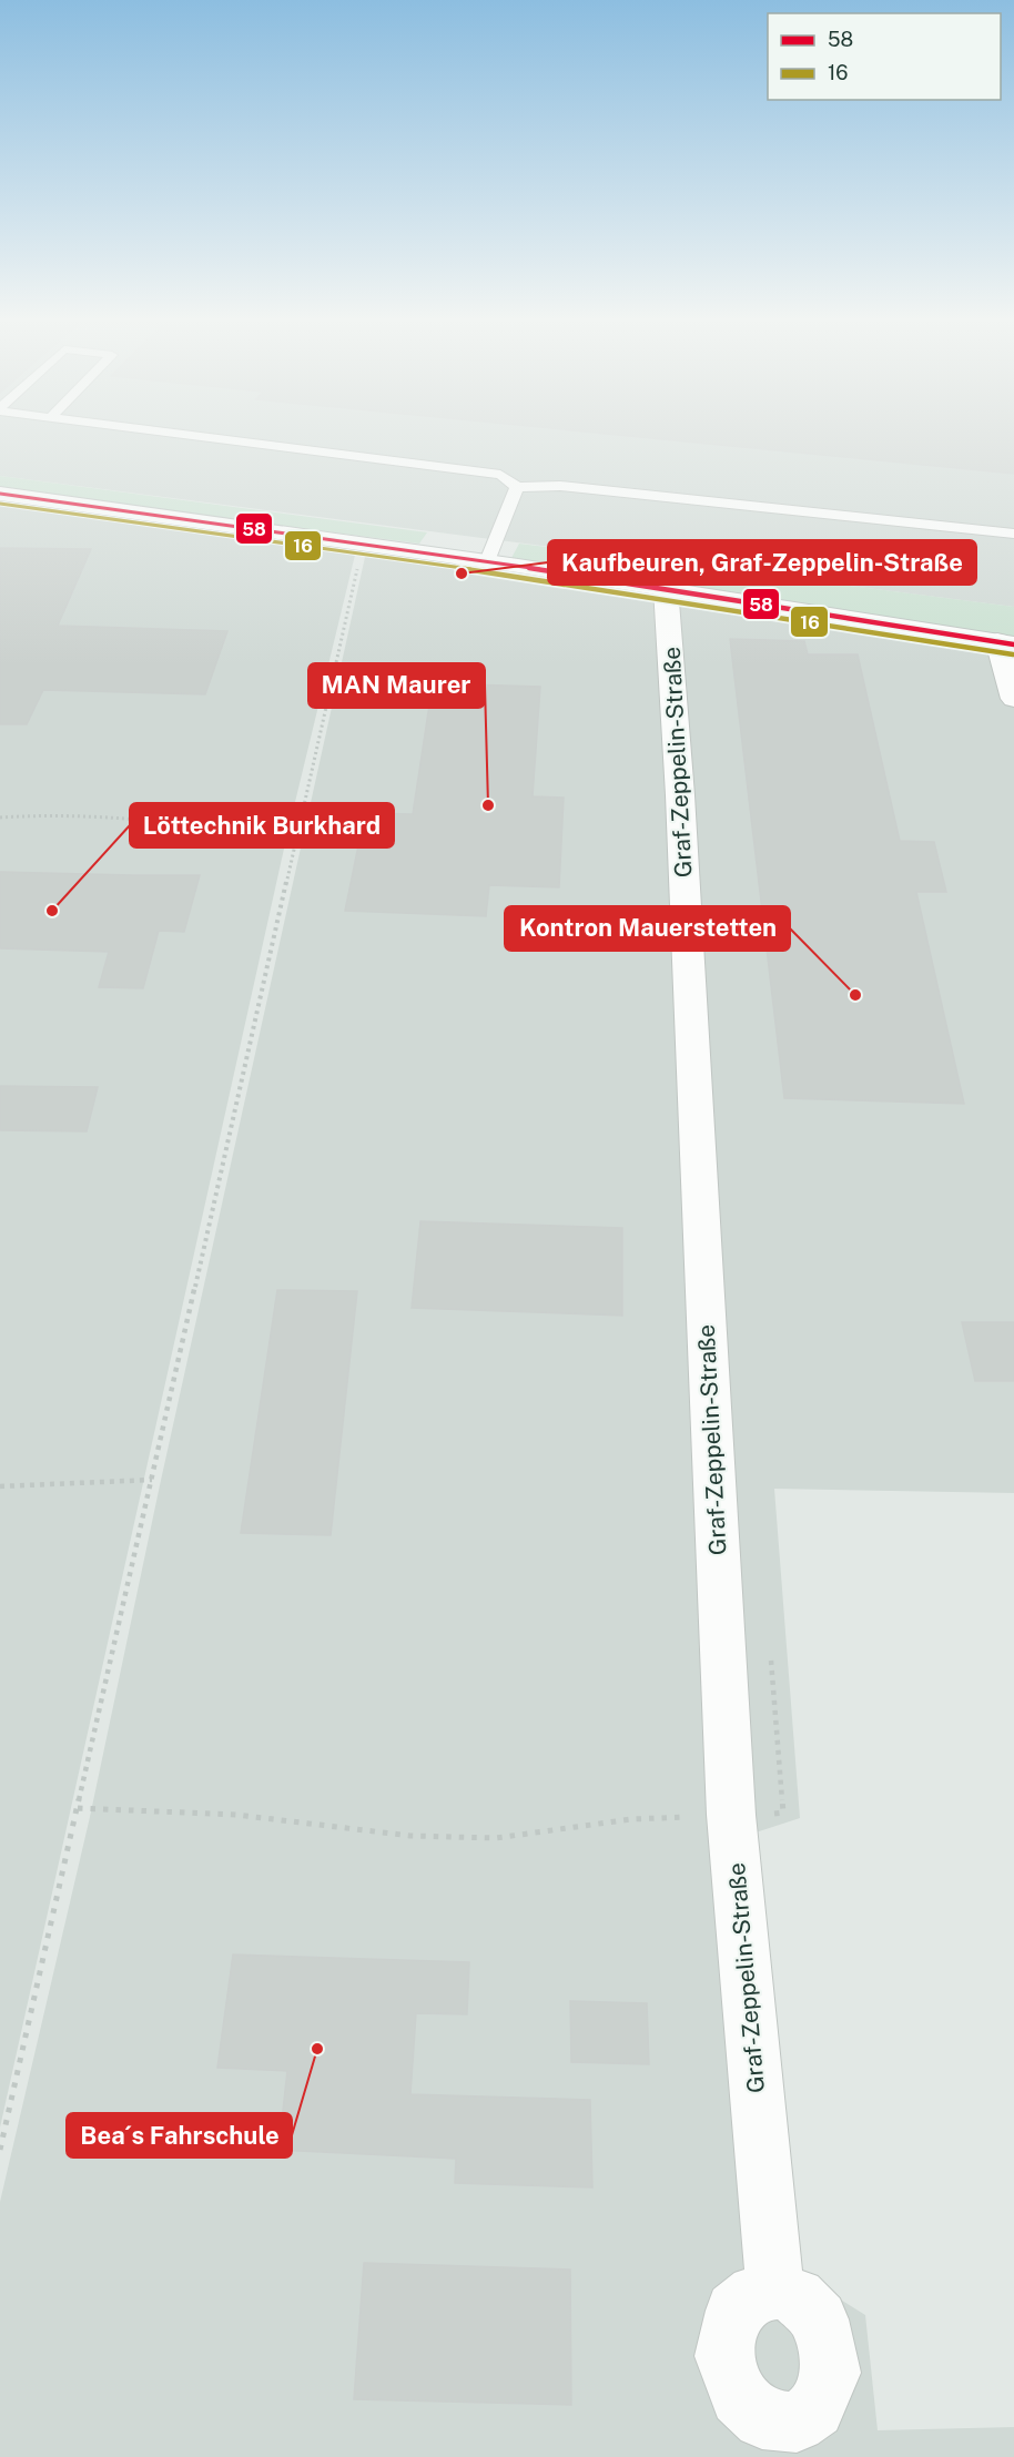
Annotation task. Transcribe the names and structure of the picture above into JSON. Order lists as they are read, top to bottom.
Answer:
{
  "streets": {
    "street": ["Graf-Zeppelin-Straße"]
  },
  "places": [
    "Kaufbeuren, Graf-Zeppelin-Straße",
    "MAN Maurer",
    "Löttechnik Burkhard",
    "Kontron Mauerstetten",
    "Bea´s Fahrschule"
  ],
  "lines": ["transit line 58", "transit line 16"],
  "legend": ["58", "16"]
}
